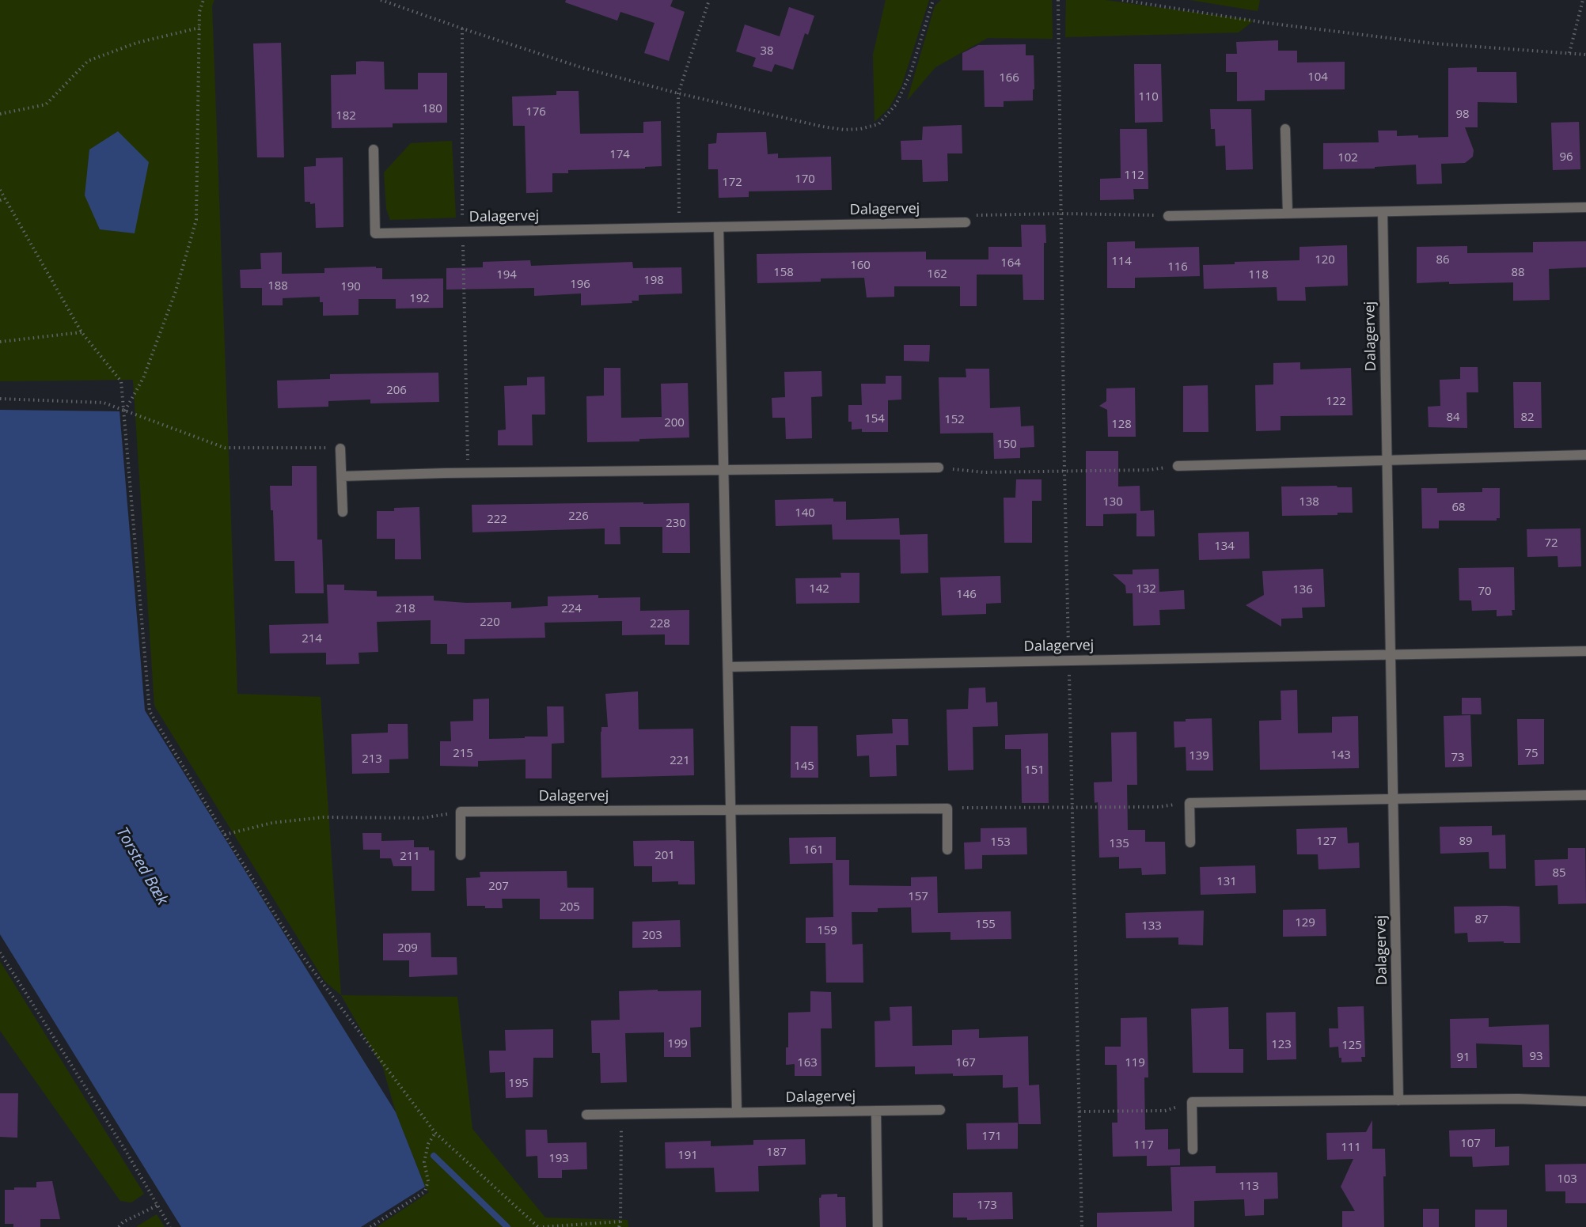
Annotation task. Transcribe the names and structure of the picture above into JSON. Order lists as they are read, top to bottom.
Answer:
{
  "streets": {
    "street": ["Dalagervej"]
  },
  "water": ["Torsted Bæk"],
  "house_numbers": [
    "38",
    "104",
    "166",
    "110",
    "180",
    "176",
    "98",
    "182",
    "174",
    "96",
    "102",
    "112",
    "170",
    "172",
    "120",
    "86",
    "114",
    "164",
    "160",
    "116",
    "158",
    "88",
    "162",
    "194",
    "118",
    "198",
    "196",
    "188",
    "190",
    "192",
    "206",
    "122",
    "84",
    "82",
    "154",
    "152",
    "200",
    "128",
    "150",
    "130",
    "138",
    "68",
    "140",
    "226",
    "222",
    "230",
    "72",
    "134",
    "142",
    "132",
    "136",
    "70",
    "146",
    "218",
    "224",
    "220",
    "228",
    "214",
    "215",
    "75",
    "143",
    "139",
    "73",
    "213",
    "221",
    "145",
    "151",
    "127",
    "89",
    "153",
    "135",
    "161",
    "201",
    "211",
    "85",
    "131",
    "207",
    "157",
    "205",
    "87",
    "129",
    "155",
    "133",
    "159",
    "203",
    "209",
    "199",
    "123",
    "125",
    "93",
    "91",
    "163",
    "167",
    "119",
    "195",
    "171",
    "107",
    "117",
    "111",
    "187",
    "191",
    "193",
    "103",
    "113",
    "173"
  ]
}
